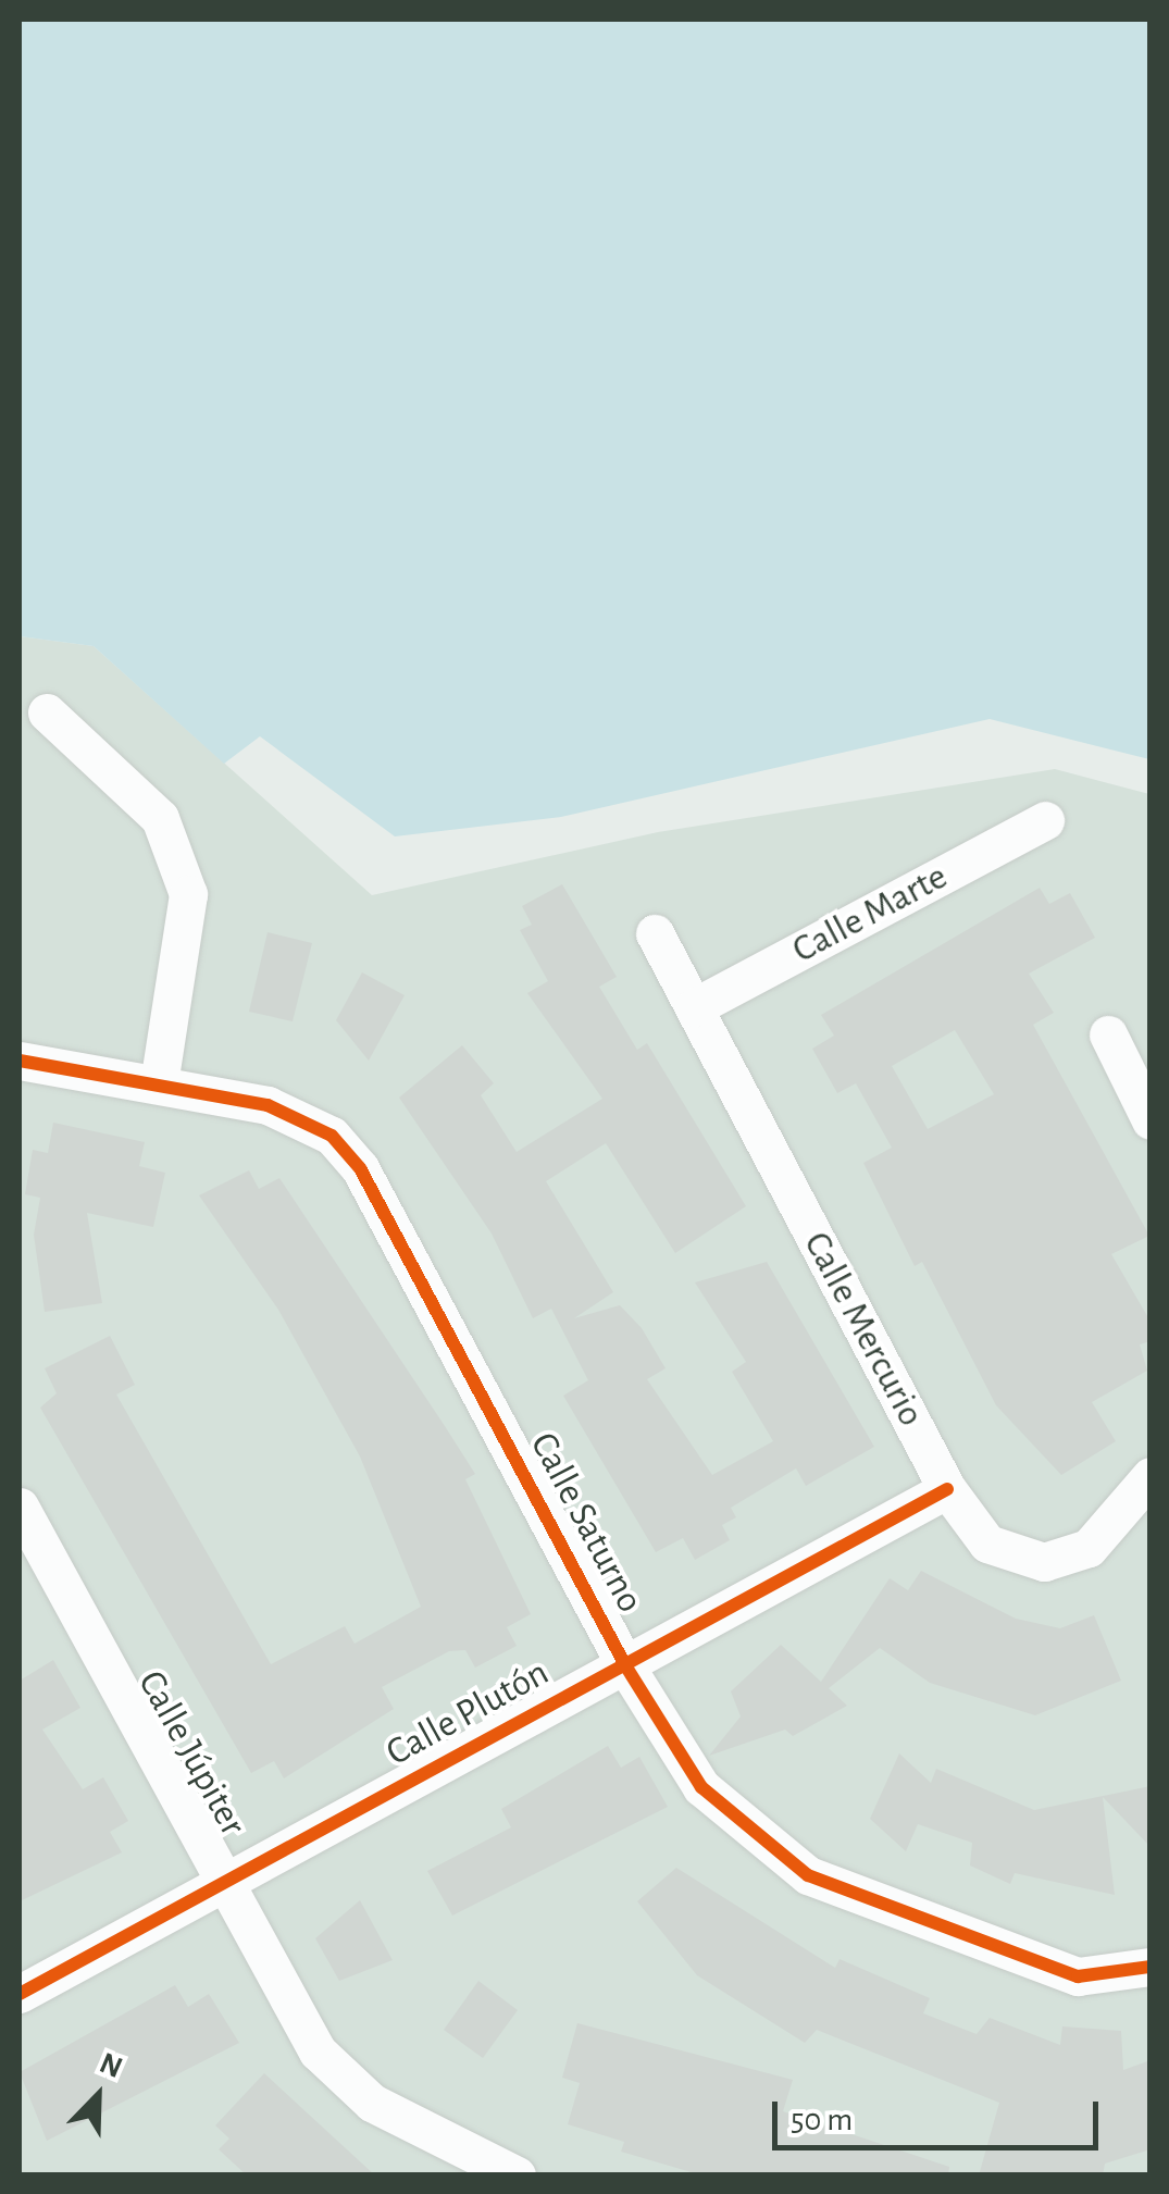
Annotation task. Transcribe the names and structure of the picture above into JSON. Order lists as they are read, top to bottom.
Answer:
{
  "streets": {
    "street": [
      "Calle Marte",
      "Calle Mercurio",
      "Calle Saturno",
      "Calle Plutón",
      "Calle Júpiter"
    ]
  },
  "crossings": [
    ["Calle Marte", "Calle Mercurio"],
    ["Calle Mercurio", "Calle Plutón"],
    ["Calle Saturno", "Calle Plutón"],
    ["Calle Plutón", "Calle Júpiter"]
  ],
  "scale_bar": "50 m",
  "north": "top right"
}
